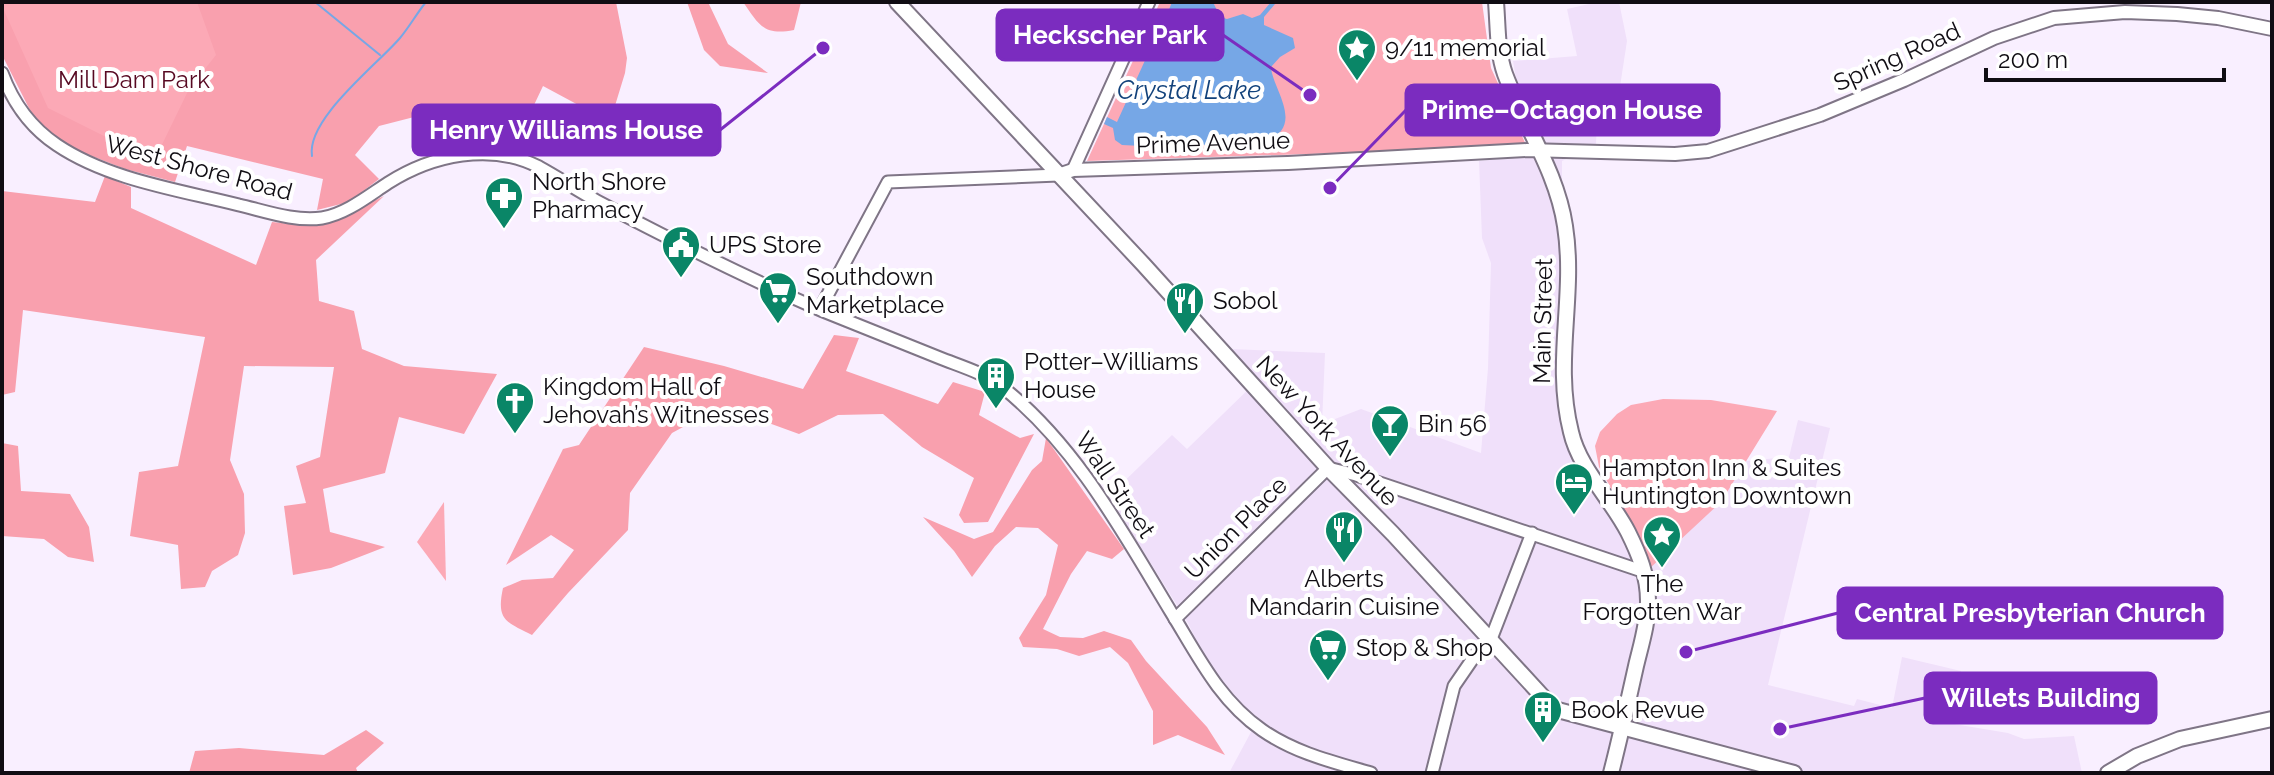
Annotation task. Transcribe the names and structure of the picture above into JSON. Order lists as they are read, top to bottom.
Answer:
{
  "streets": {
    "main road": [
      "Spring Road",
      "Prime Avenue",
      "Main Street",
      "New York Avenue"
    ],
    "street": ["West Shore Road", "Wall Street", "Union Place"]
  },
  "crossings": [
    ["Spring Road", "Prime Avenue"],
    ["Spring Road", "Main Street"],
    ["Prime Avenue", "Main Street"],
    ["Prime Avenue", "New York Avenue"],
    ["Prime Avenue", "Wall Street"],
    ["West Shore Road", "Wall Street"],
    ["Main Street", "New York Avenue"],
    ["New York Avenue", "Union Place"],
    ["Wall Street", "Union Place"]
  ],
  "water": ["Crystal Lake"],
  "parks": ["Mill Dam Park"],
  "places": {
    "other": [
      "Henry Williams House",
      "Heckscher Park",
      "Prime–Octagon House",
      "Central Presbyterian Church",
      "Willets Building"
    ],
    "place": ["9/11 memorial", "The Forgotten War"],
    "pharmacy": ["North Shore Pharmacy"],
    "public building": ["UPS Store"],
    "supermarket": ["Southdown Marketplace", "Stop & Shop"],
    "restaurant": ["Sobol", "Alberts Mandarin Cuisine"],
    "building": ["Potter–Williams House", "Book Revue"],
    "church": ["Kingdom Hall of Jehovah’s Witnesses"],
    "bar": ["Bin 56"],
    "hotel": ["Hampton Inn & Suites Huntington Downtown"]
  },
  "scale_bar": "200 m"
}
